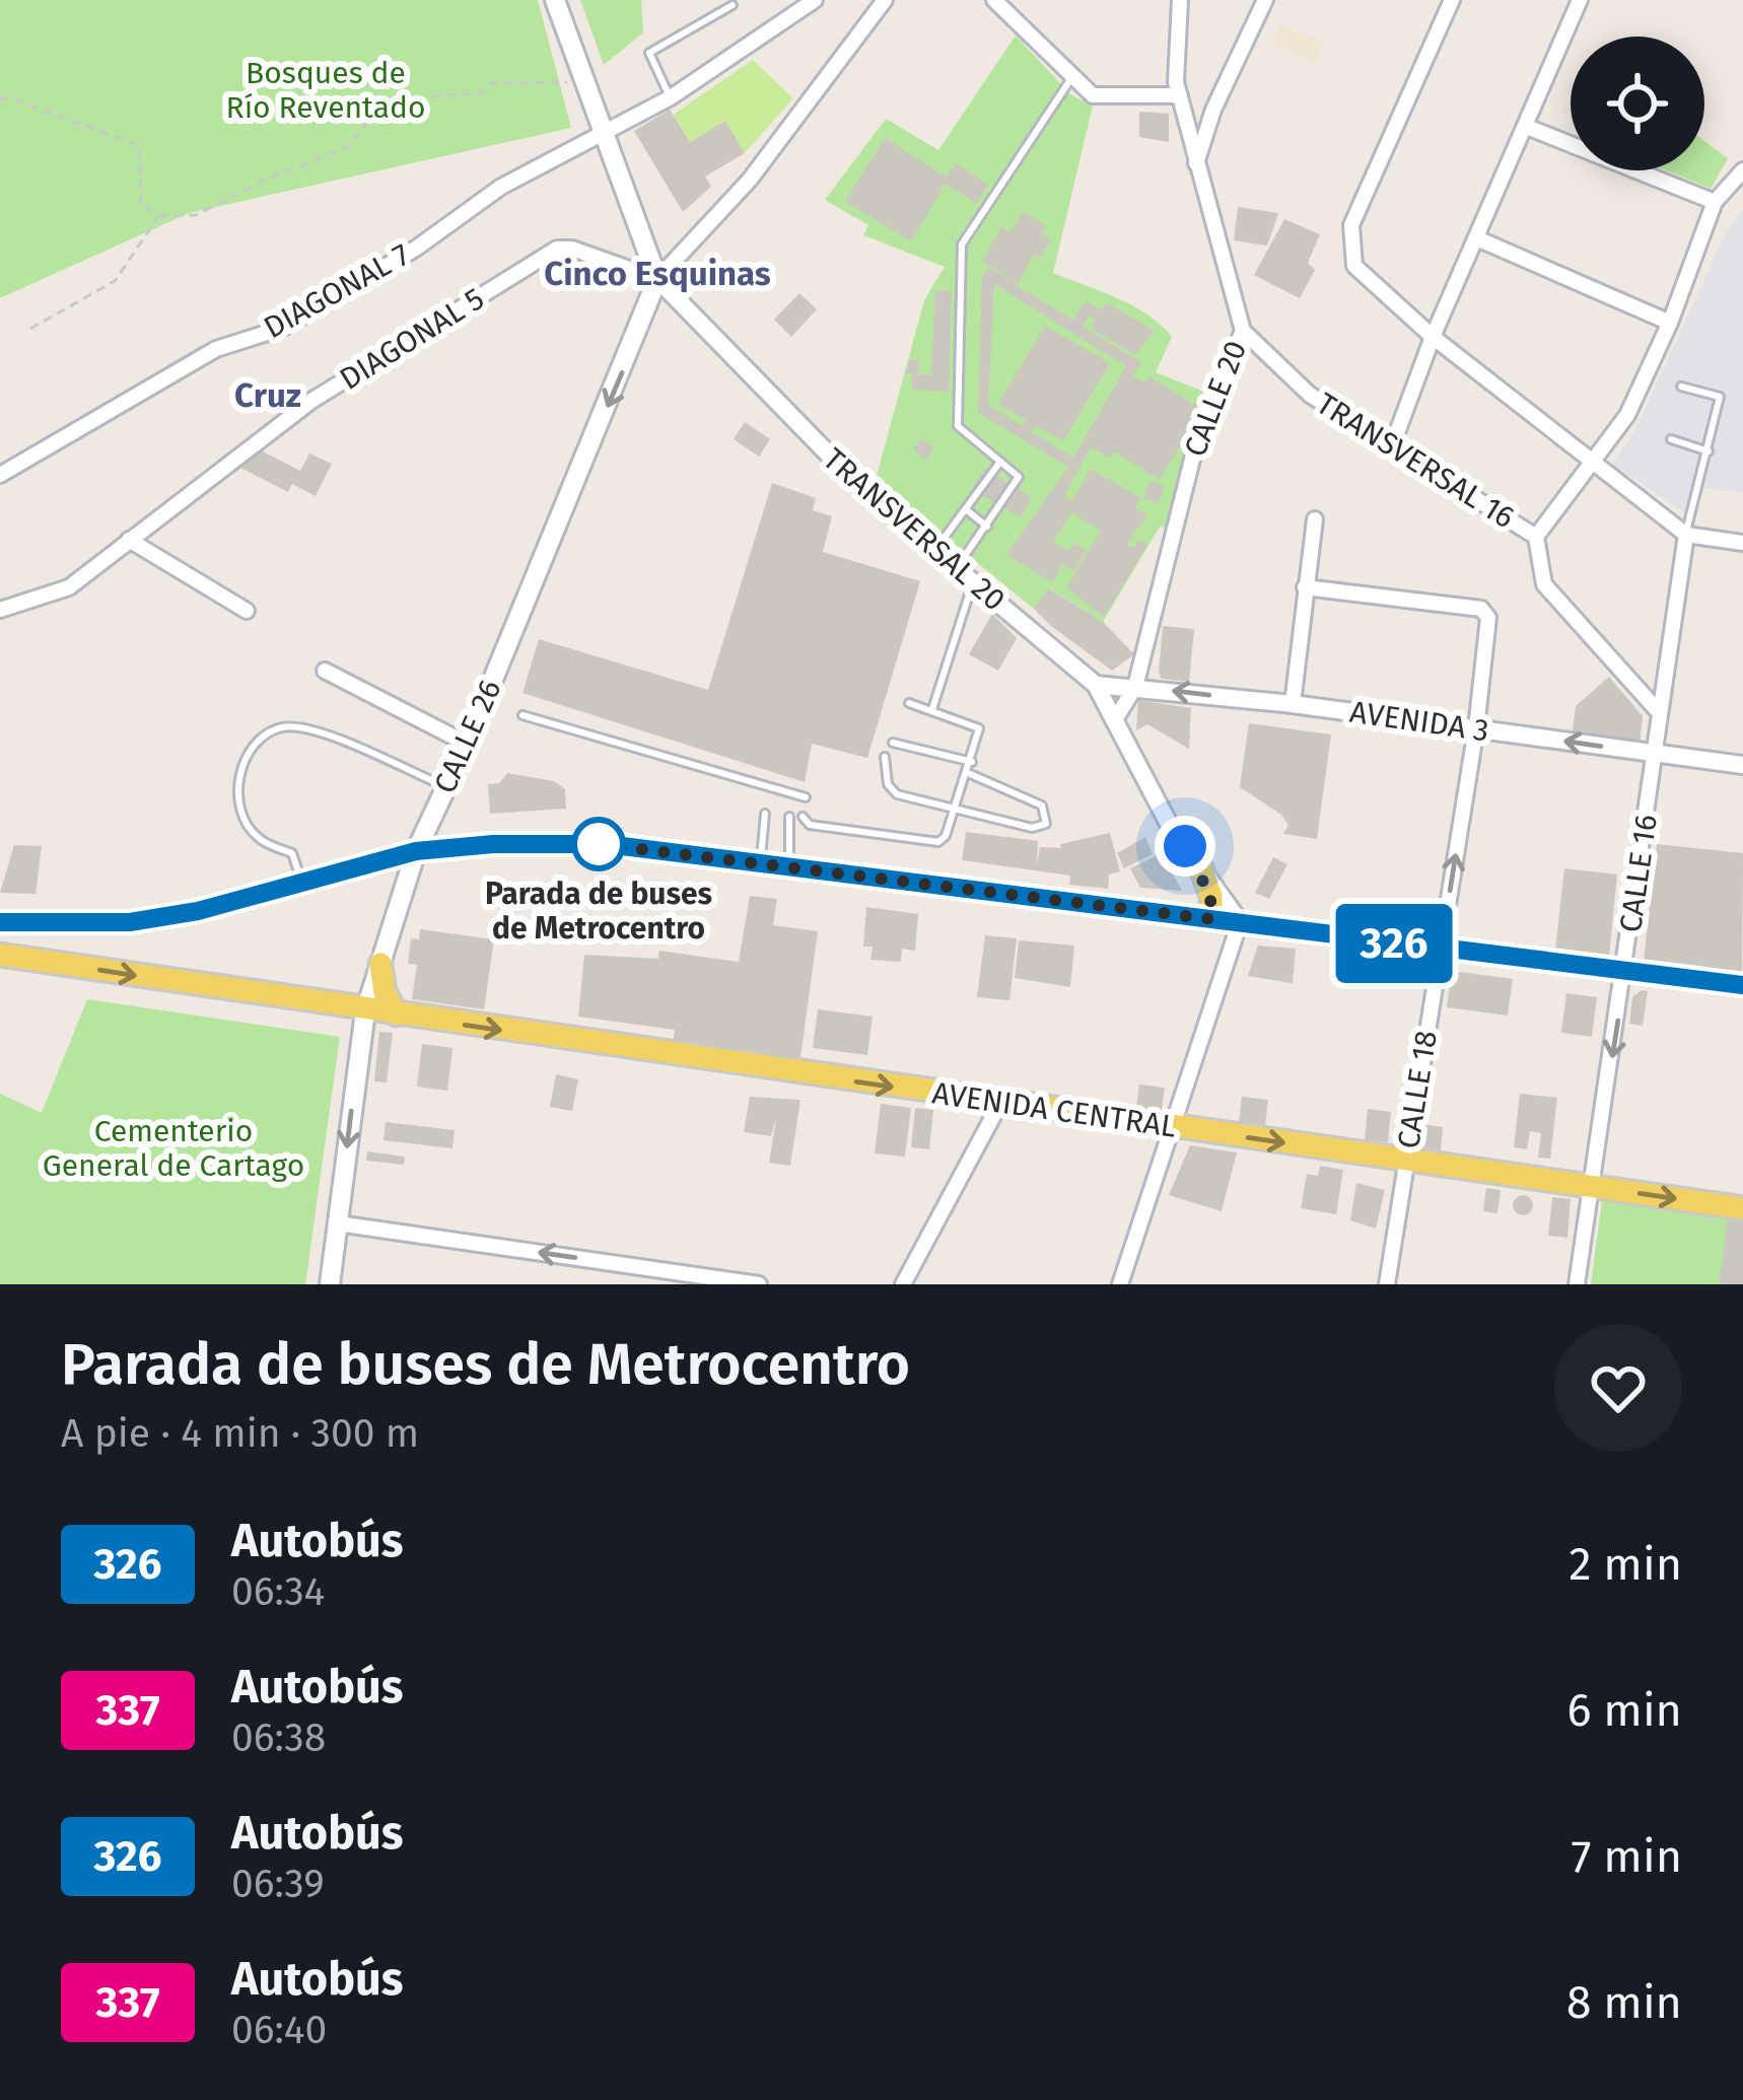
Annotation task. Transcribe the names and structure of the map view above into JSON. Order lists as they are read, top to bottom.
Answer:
{
  "streets": {
    "main road": ["TRANSVERSAL 20", "CALLE 26", "AVENIDA CENTRAL"],
    "street": [
      "DIAGONAL 7",
      "DIAGONAL 5",
      "CALLE 20",
      "TRANSVERSAL 16",
      "AVENIDA 3",
      "CALLE 16",
      "CALLE 18"
    ]
  },
  "crossings": [
    ["DIAGONAL 7", "TRANSVERSAL 20"],
    ["DIAGONAL 5", "TRANSVERSAL 20"],
    ["DIAGONAL 5", "CALLE 26"],
    ["CALLE 20", "TRANSVERSAL 16"],
    ["CALLE 20", "TRANSVERSAL 20"],
    ["CALLE 20", "AVENIDA 3"],
    ["TRANSVERSAL 16", "CALLE 16"],
    ["TRANSVERSAL 20", "AVENIDA 3"],
    ["TRANSVERSAL 20", "CALLE 26"],
    ["AVENIDA 3", "CALLE 16"],
    ["AVENIDA 3", "CALLE 18"],
    ["CALLE 26", "AVENIDA CENTRAL"],
    ["CALLE 16", "AVENIDA CENTRAL"],
    ["CALLE 18", "AVENIDA CENTRAL"]
  ],
  "one_way": ["AVENIDA 3", "CALLE 26"],
  "districts": ["Cinco Esquinas", "Cruz"],
  "parks": ["Bosques de Río Reventado", "Cementerio General de Cartago"],
  "places": ["Parada de buses de Metrocentro"],
  "lines": ["bus line 326"],
  "page": {
    "on_map": "326",
    "heading": ["Parada de buses de Metrocentro", "A pie · 4 min · 300 m"],
    "list": [
      {
        "mark": "326",
        "name": "Autobús",
        "note": "06:34",
        "value": "2 min"
      },
      {
        "mark": "337",
        "name": "Autobús",
        "note": "06:38",
        "value": "6 min"
      },
      {
        "mark": "326",
        "name": "Autobús",
        "note": "06:39",
        "value": "7 min"
      },
      {
        "mark": "337",
        "name": "Autobús",
        "note": "06:40",
        "value": "8 min"
      }
    ]
  }
}
